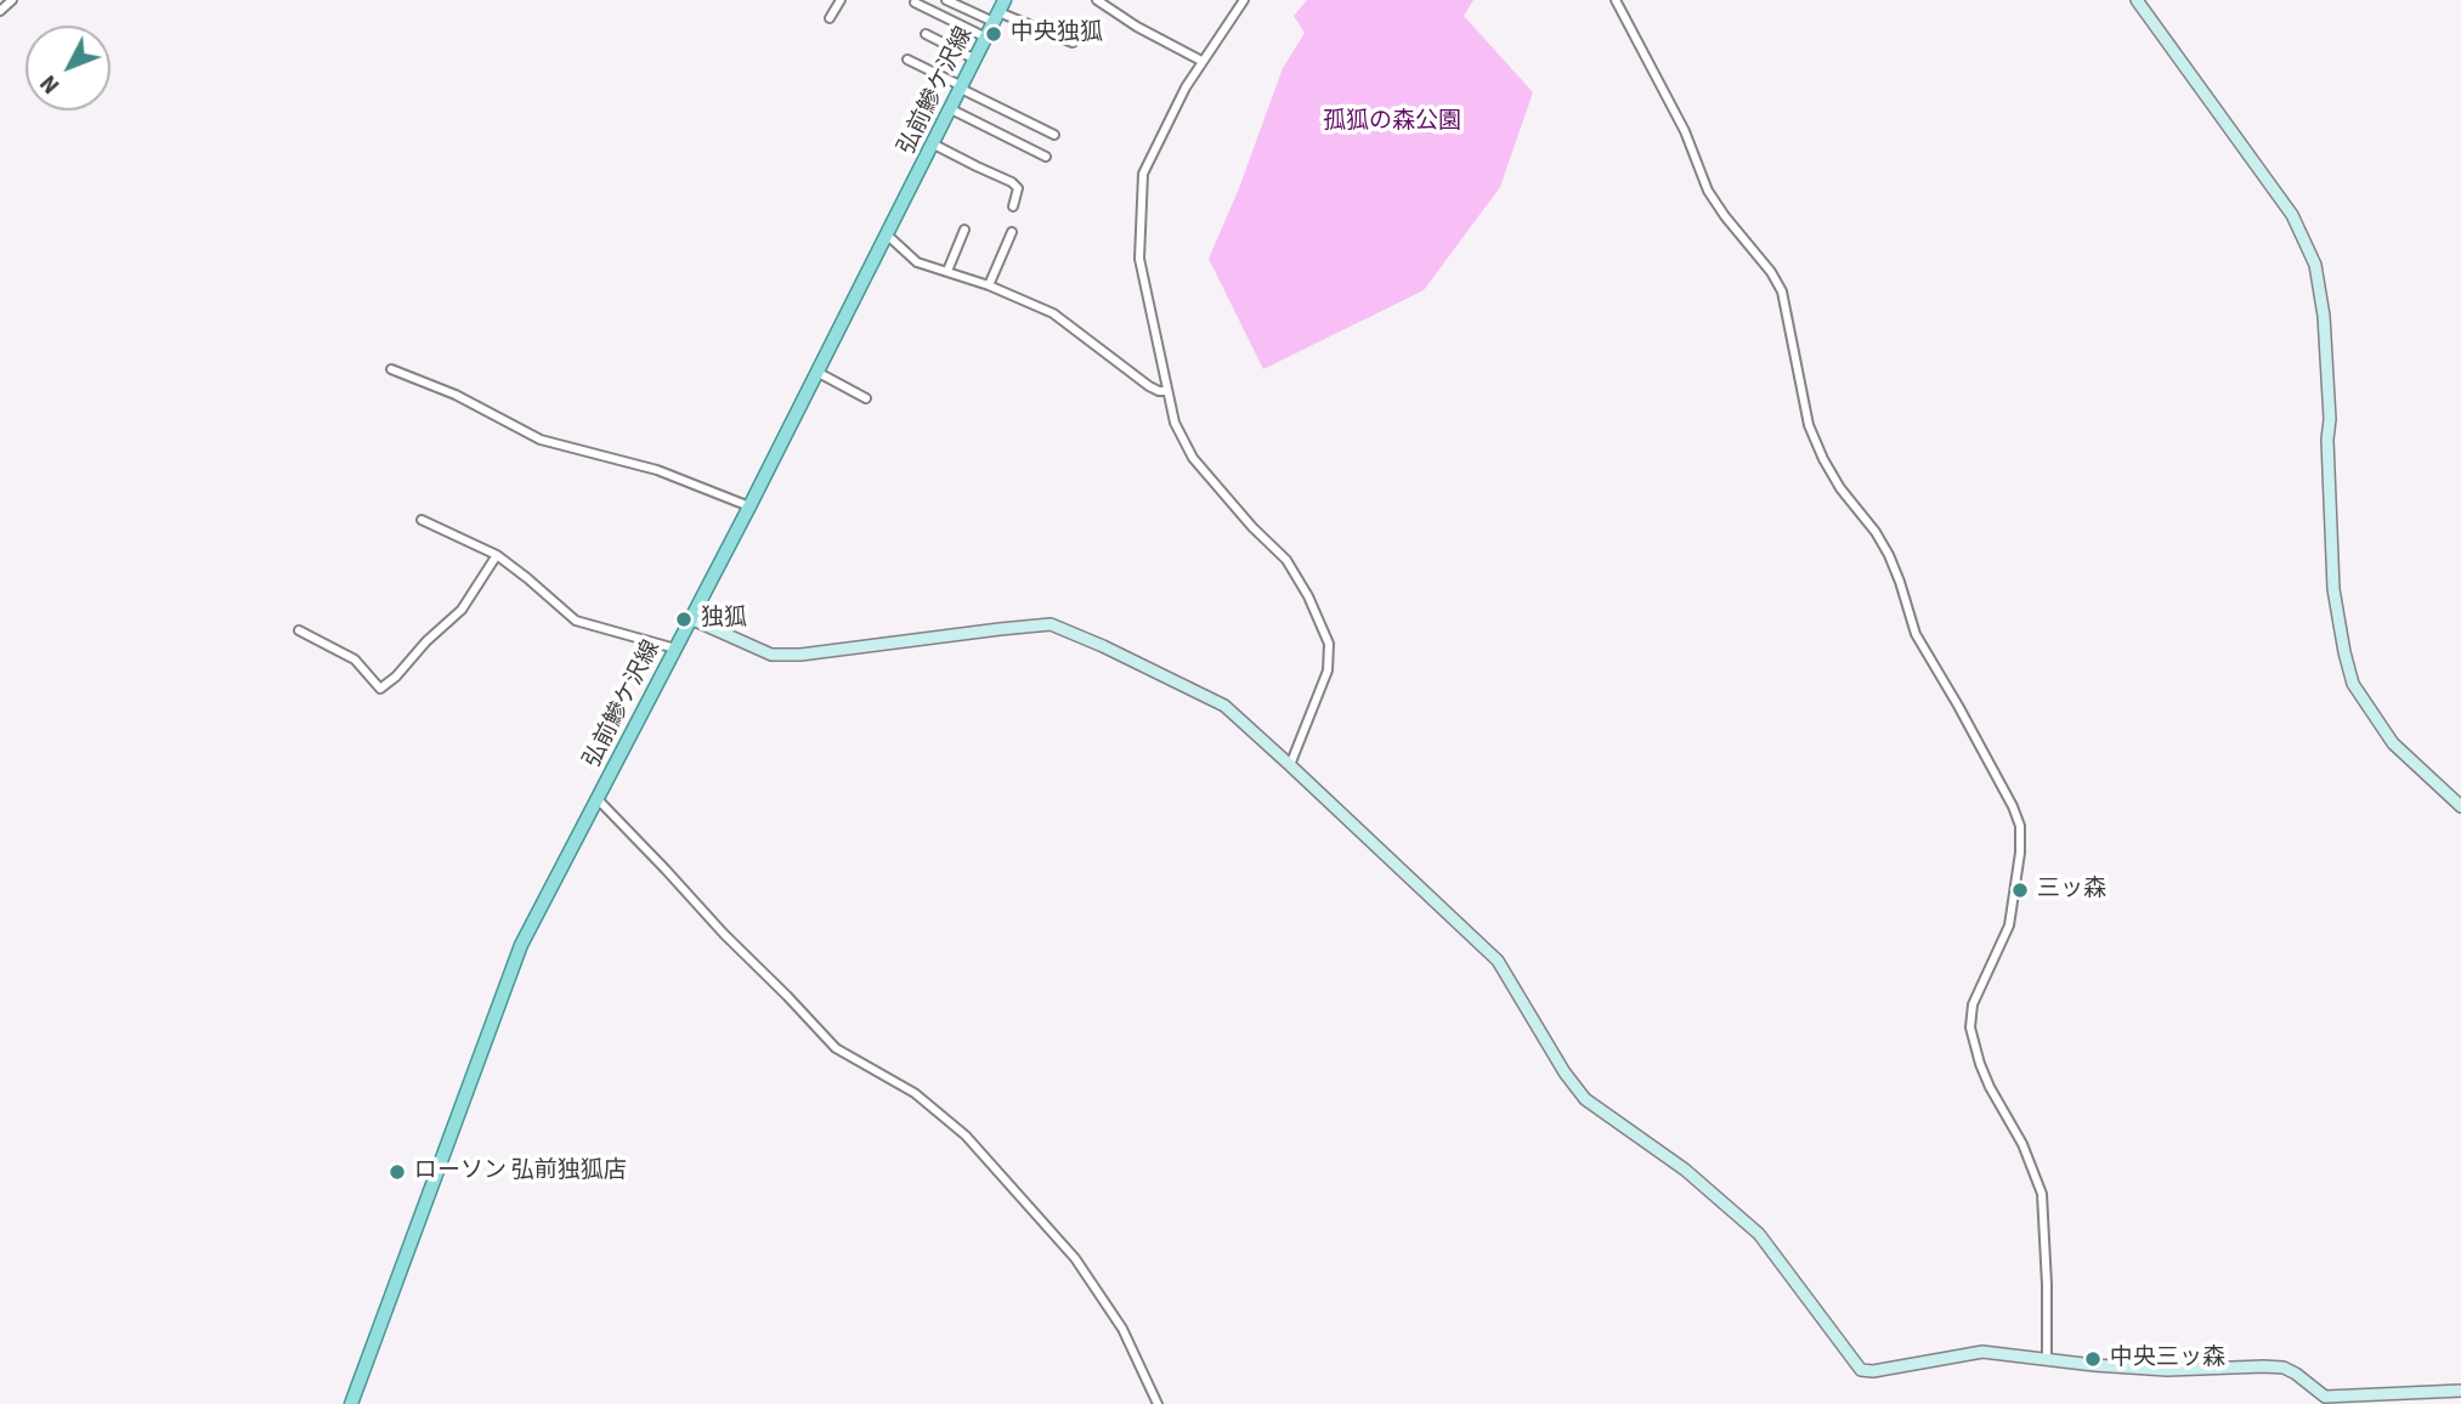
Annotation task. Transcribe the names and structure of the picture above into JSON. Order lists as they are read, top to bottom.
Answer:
{
  "streets": {
    "main road": ["弘前鰺ケ沢線"]
  },
  "parks": ["孤狐の森公園"],
  "places": [
    "中央独狐",
    "独狐",
    "三ッ森",
    "ローソン 弘前独狐店",
    "中央三ッ森"
  ],
  "north": "bottom left"
}
